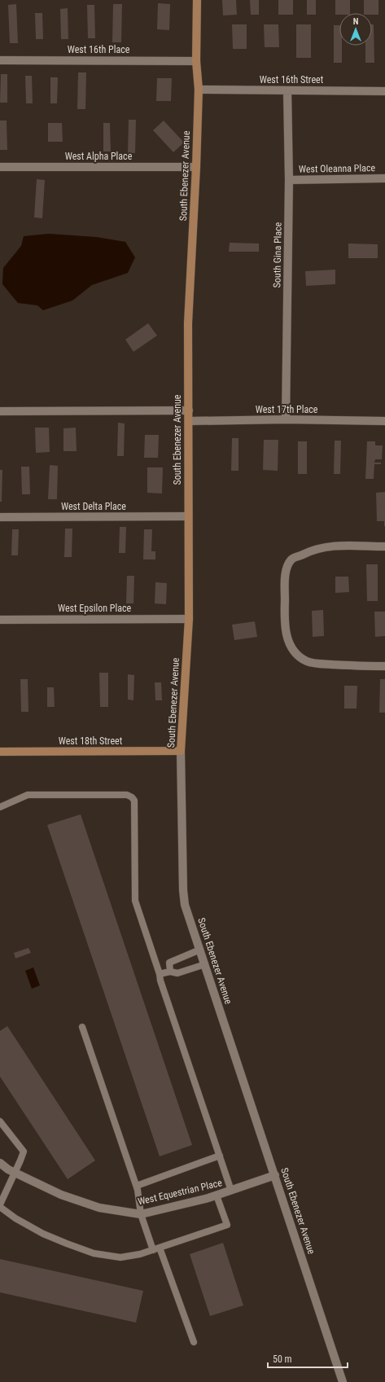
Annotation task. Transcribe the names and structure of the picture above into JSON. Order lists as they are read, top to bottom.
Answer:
{
  "streets": {
    "street": [
      "West 16th Place",
      "West 16th Street",
      "West Alpha Place",
      "West Oleanna Place",
      "South Ebenezer Avenue",
      "South Gina Place",
      "West 17th Place",
      "West Delta Place",
      "West Epsilon Place",
      "West 18th Street",
      "West Equestrian Place"
    ]
  },
  "crossings": [
    ["West 16th Place", "South Ebenezer Avenue"],
    ["West 16th Street", "South Ebenezer Avenue"],
    ["West 16th Street", "South Gina Place"],
    ["West Alpha Place", "South Ebenezer Avenue"],
    ["West Oleanna Place", "South Gina Place"],
    ["South Ebenezer Avenue", "West 17th Place"],
    ["South Ebenezer Avenue", "West Delta Place"],
    ["South Ebenezer Avenue", "West Epsilon Place"],
    ["South Ebenezer Avenue", "West 18th Street"],
    ["South Ebenezer Avenue", "West Equestrian Place"],
    ["South Gina Place", "West 17th Place"]
  ],
  "scale_bar": "50 m",
  "north": "top"
}
